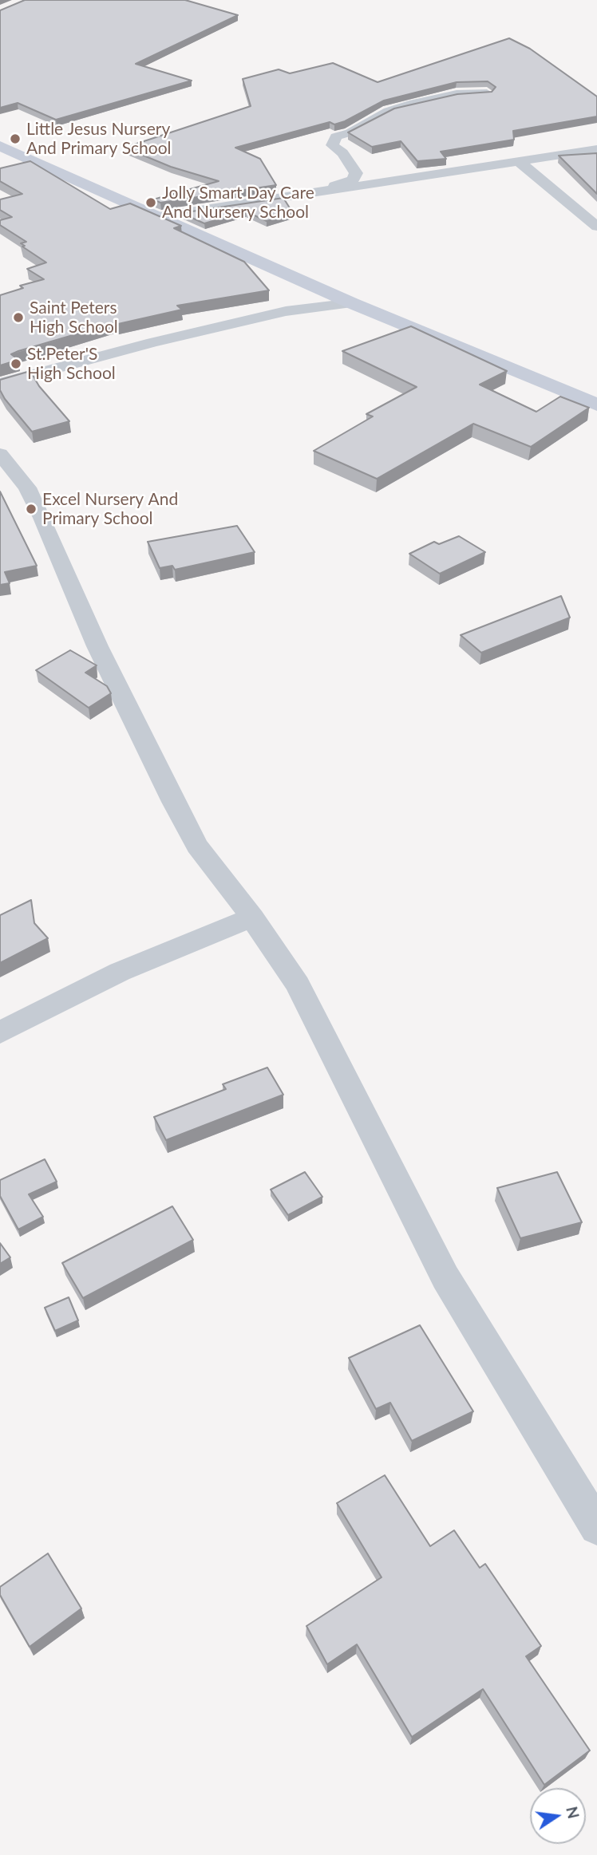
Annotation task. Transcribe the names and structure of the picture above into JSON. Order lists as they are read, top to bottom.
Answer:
{
  "places": [
    "Little Jesus Nursery And Primary School",
    "Jolly Smart Day Care And Nursery School",
    "Saint Peters High School",
    "St.Peter'S High School",
    "Excel Nursery And Primary School"
  ],
  "north": "right"
}
